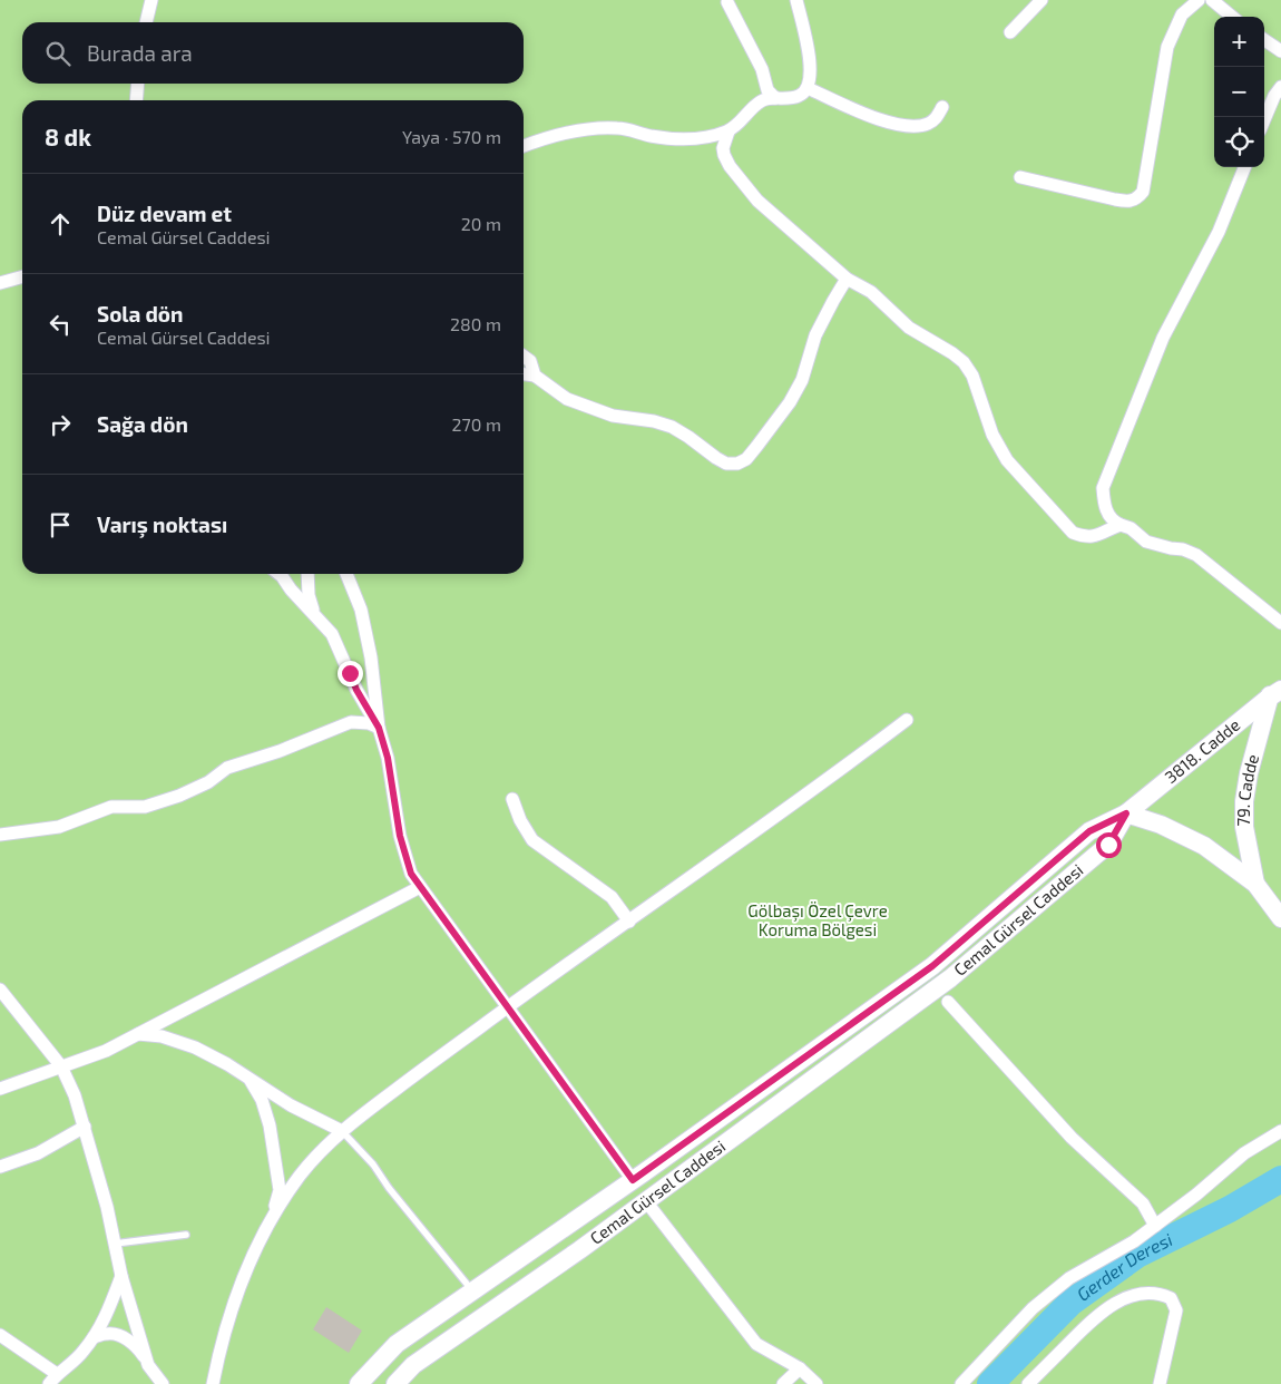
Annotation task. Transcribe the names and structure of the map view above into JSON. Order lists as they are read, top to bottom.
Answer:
{
  "streets": {
    "street": ["3818. Cadde", "79. Cadde", "Cemal Gürsel Caddesi"]
  },
  "crossings": [
    ["3818. Cadde", "79. Cadde"],
    ["3818. Cadde", "Cemal Gürsel Caddesi"],
    ["79. Cadde", "Cemal Gürsel Caddesi"]
  ],
  "water": ["Gerder Deresi"],
  "parks": ["Gölbaşı Özel Çevre Koruma Bölgesi"],
  "page": {
    "map_buttons": ["+", "−"],
    "search": "Burada ara",
    "heading": ["8 dk", "Yaya · 570 m"],
    "list": [
      ["Düz devam et", "Cemal Gürsel Caddesi", "20 m"],
      ["Sola dön", "Cemal Gürsel Caddesi", "280 m"],
      ["Sağa dön", "270 m"],
      "Varış noktası"
    ]
  }
}
